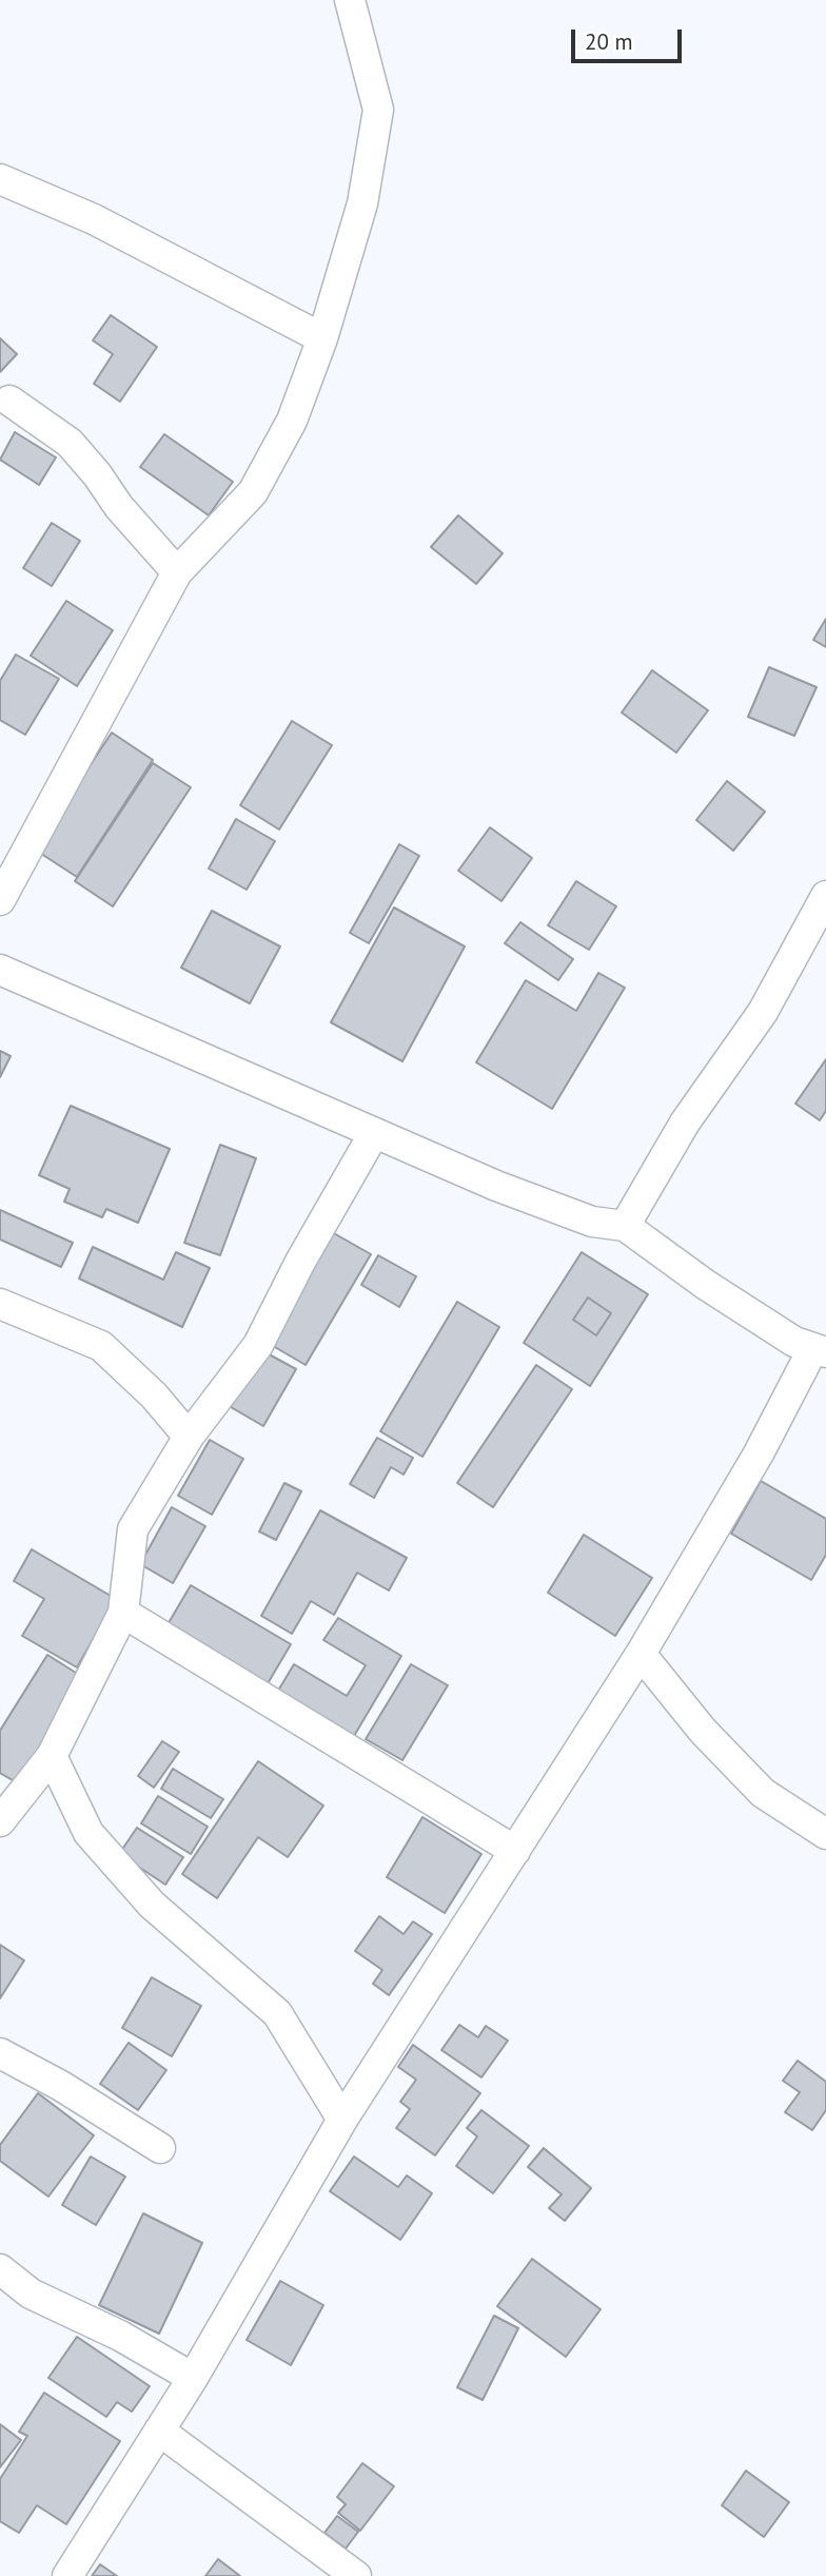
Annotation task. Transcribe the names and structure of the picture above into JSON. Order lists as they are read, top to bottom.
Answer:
{
  "scale_bar": "20 m"
}
